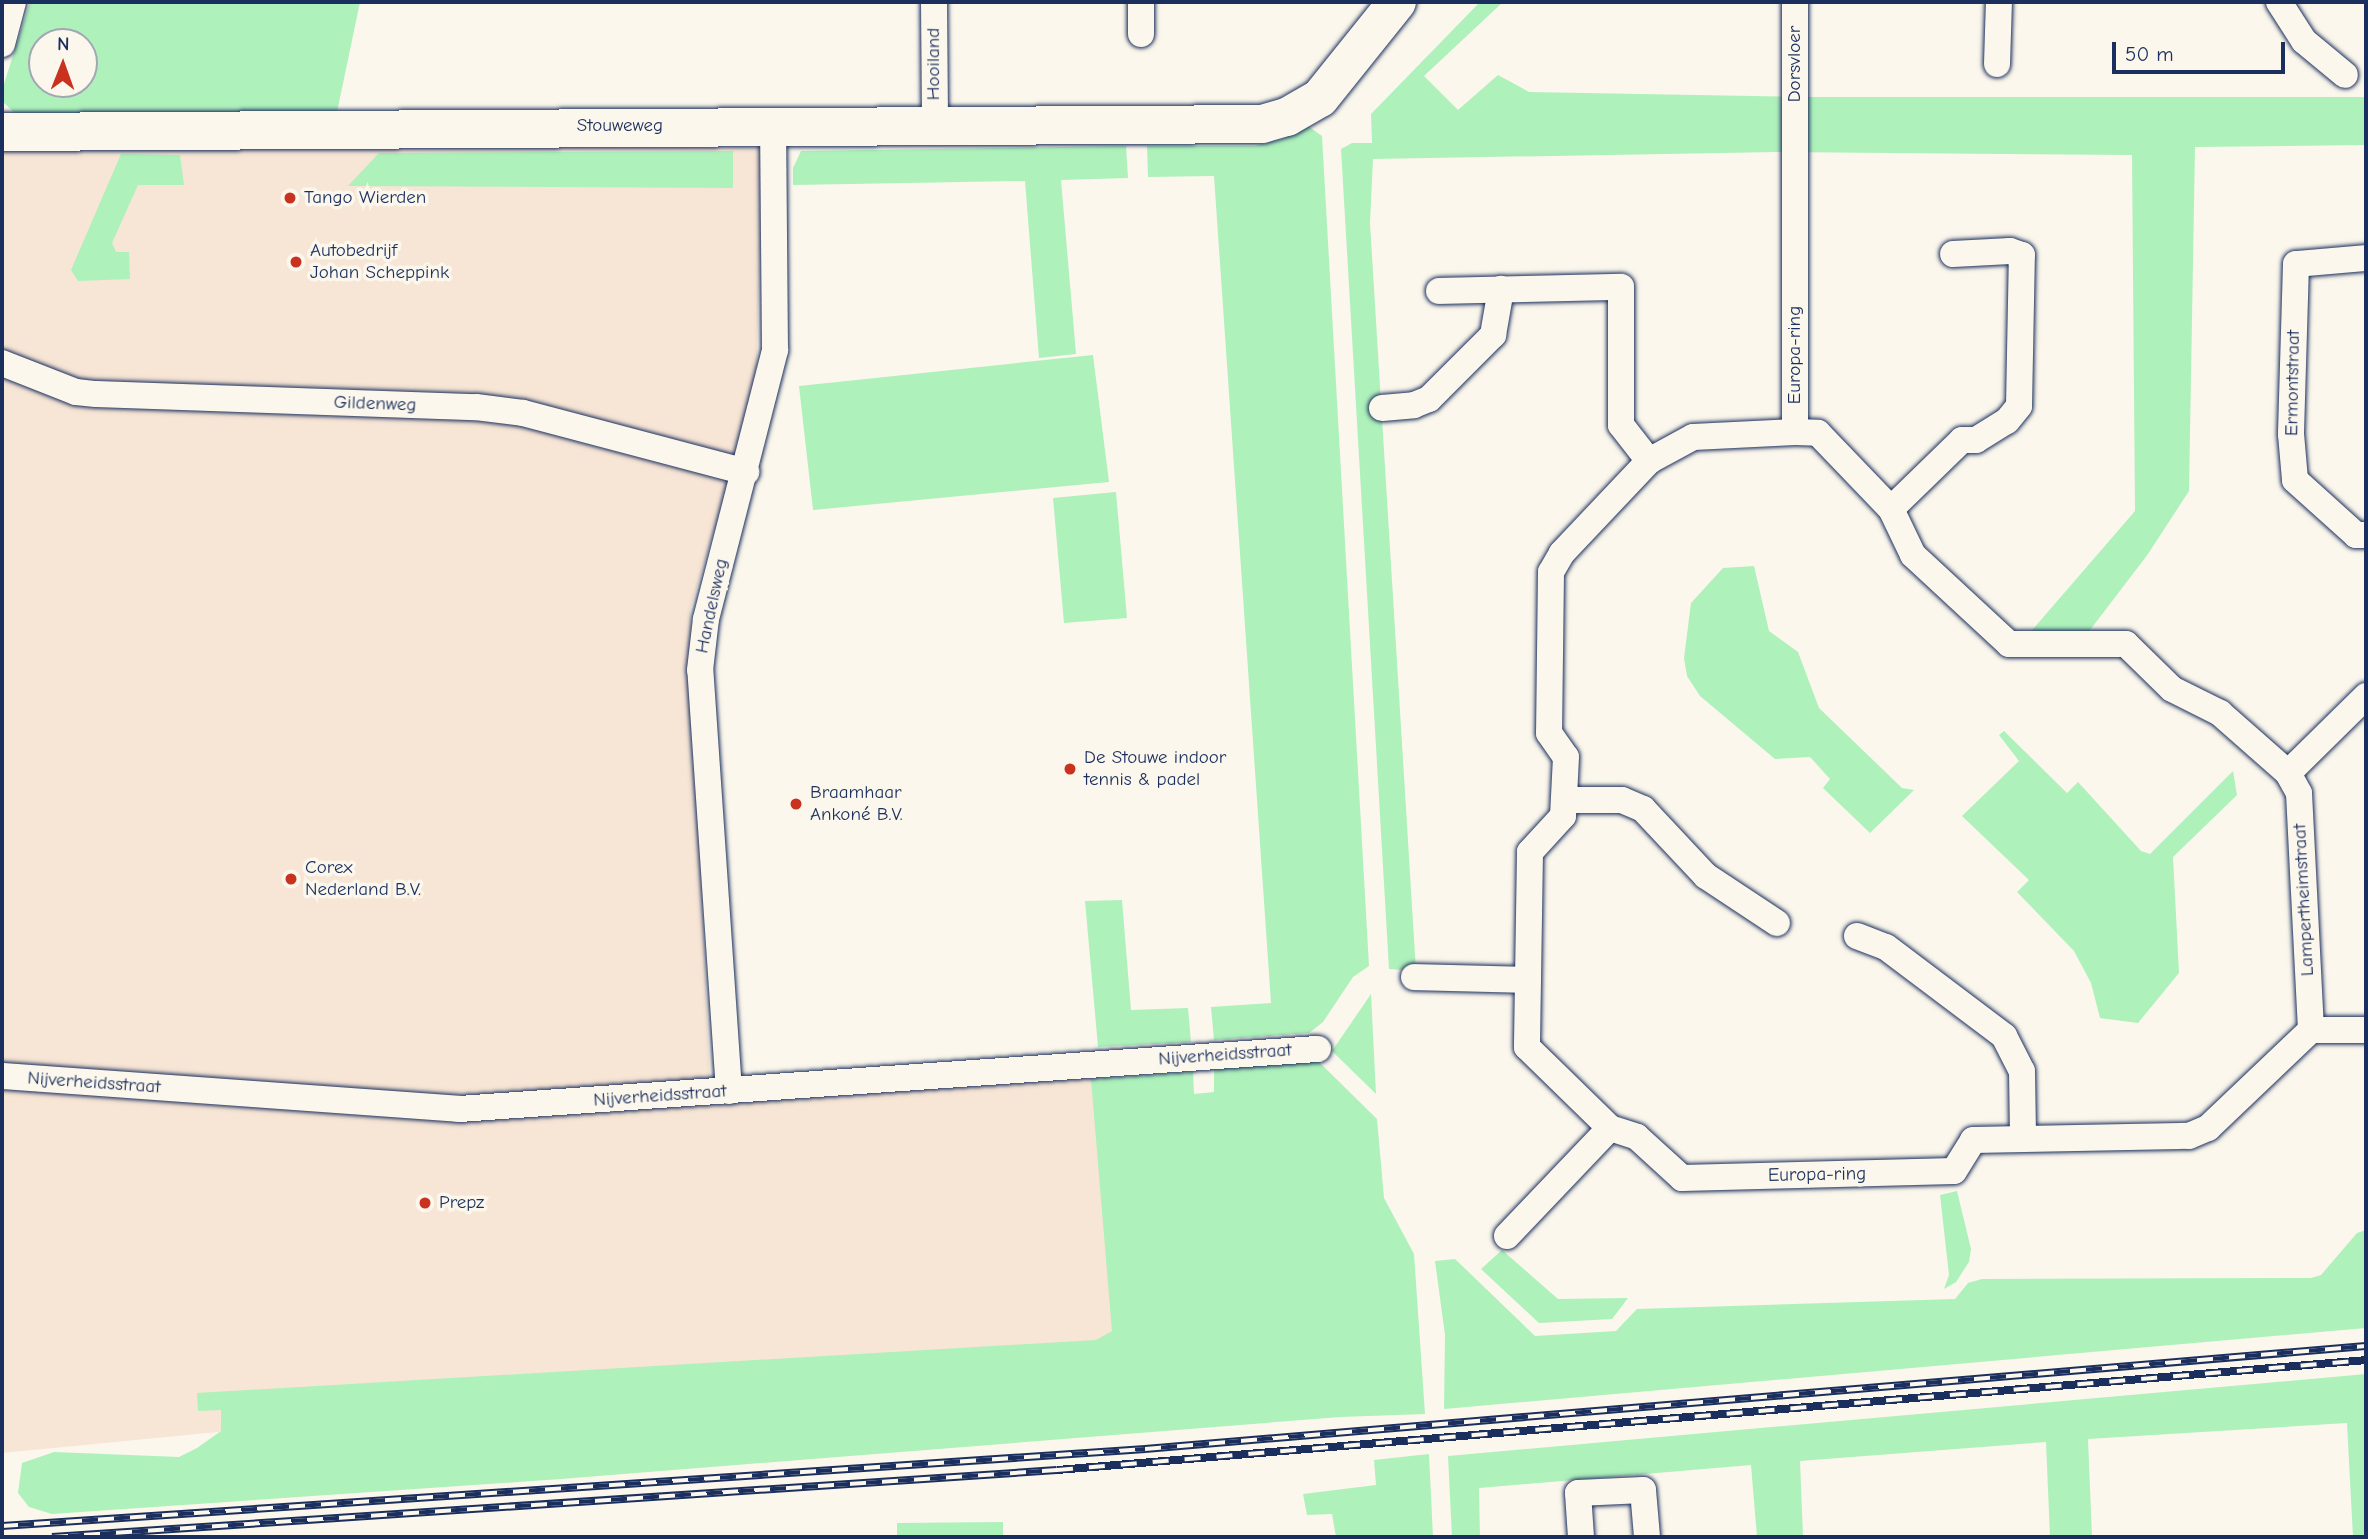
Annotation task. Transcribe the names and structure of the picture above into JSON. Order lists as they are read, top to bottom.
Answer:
{
  "streets": {
    "main road": ["Stouweweg"],
    "street": [
      "Hooiland",
      "Dorsvloer",
      "Europa-ring",
      "Ermontstraat",
      "Gildenweg",
      "Handelsweg",
      "Lampertheimstraat",
      "Nijverheidsstraat"
    ]
  },
  "crossings": [
    ["Hooiland", "Stouweweg"],
    ["Dorsvloer", "Europa-ring"],
    ["Stouweweg", "Handelsweg"],
    ["Europa-ring", "Lampertheimstraat"],
    ["Gildenweg", "Handelsweg"],
    ["Handelsweg", "Nijverheidsstraat"]
  ],
  "places": [
    "Tango Wierden",
    "Autobedrijf Johan Scheppink",
    "De Stouwe indoor tennis & padel",
    "Braamhaar Ankoné B.V.",
    "Corex Nederland B.V.",
    "Prepz"
  ],
  "scale_bar": "50 m",
  "north": "top"
}
